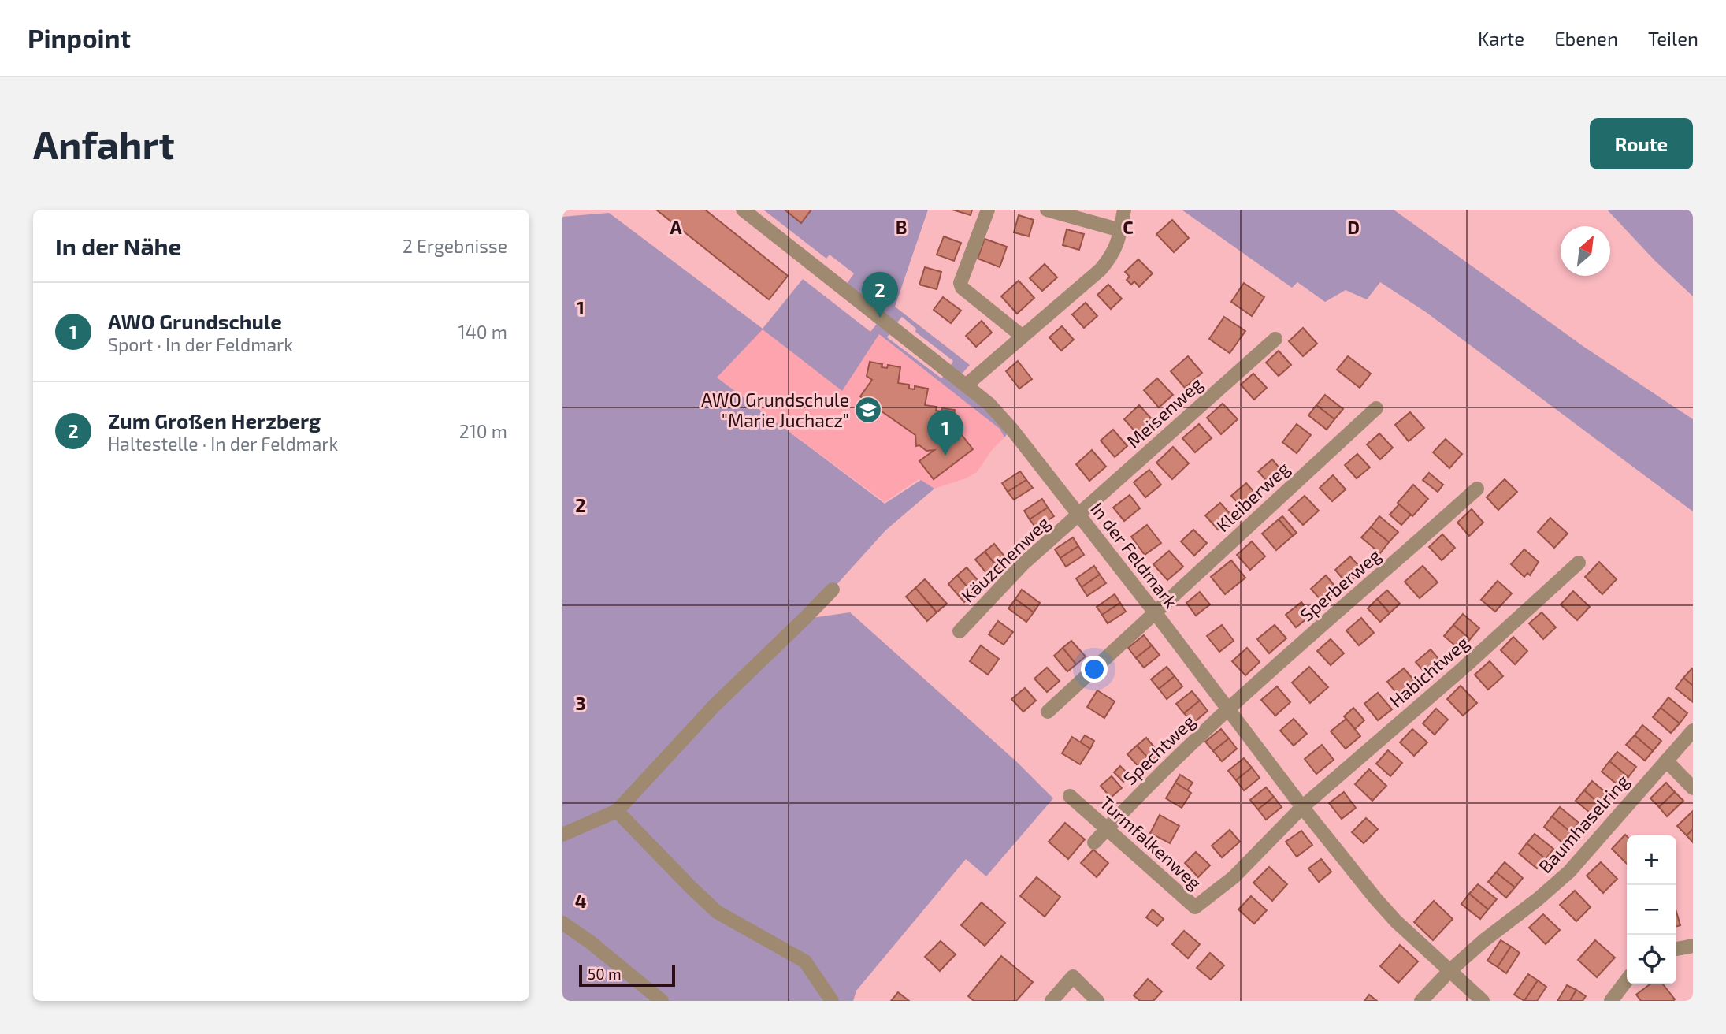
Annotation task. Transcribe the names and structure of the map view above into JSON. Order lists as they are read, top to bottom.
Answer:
{
  "streets": {
    "street": [
      "Meisenweg",
      "Kleiberweg",
      "In der Feldmark",
      "Käuzchenweg",
      "Sperberweg",
      "Habichtweg",
      "Spechtweg",
      "Baumhaselring",
      "Turmfalkenweg"
    ]
  },
  "crossings": [
    ["Meisenweg", "In der Feldmark"],
    ["Meisenweg", "Käuzchenweg"],
    ["Kleiberweg", "In der Feldmark"],
    ["In der Feldmark", "Käuzchenweg"],
    ["In der Feldmark", "Sperberweg"],
    ["In der Feldmark", "Habichtweg"],
    ["In der Feldmark", "Spechtweg"],
    ["In der Feldmark", "Baumhaselring"],
    ["In der Feldmark", "Turmfalkenweg"],
    ["Sperberweg", "Spechtweg"],
    ["Habichtweg", "Turmfalkenweg"],
    ["Spechtweg", "Turmfalkenweg"]
  ],
  "places": {
    "school or university": ["AWO Grundschule \"Marie Juchacz\""]
  },
  "scale_bar": "50 m",
  "north": "top right",
  "page": {
    "header": "Pinpoint",
    "nav": ["Karte", "Ebenen", "Teilen"],
    "buttons": "Route",
    "title": "Anfahrt",
    "heading": ["In der Nähe", "2 Ergebnisse"],
    "pins": ["2", "1"],
    "list": [
      {
        "mark": "1",
        "name": "AWO Grundschule",
        "note": "Sport · In der Feldmark",
        "value": "140 m"
      },
      {
        "mark": "2",
        "name": "Zum Großen Herzberg",
        "note": "Haltestelle · In der Feldmark",
        "value": "210 m"
      }
    ],
    "map_buttons": ["+", "−"],
    "scale": "50 m"
  },
  "grid": {
    "columns": [
      "A",
      "B",
      "C",
      "D"
    ],
    "rows": [
      "1",
      "2",
      "3",
      "4"
    ]
  }
}
